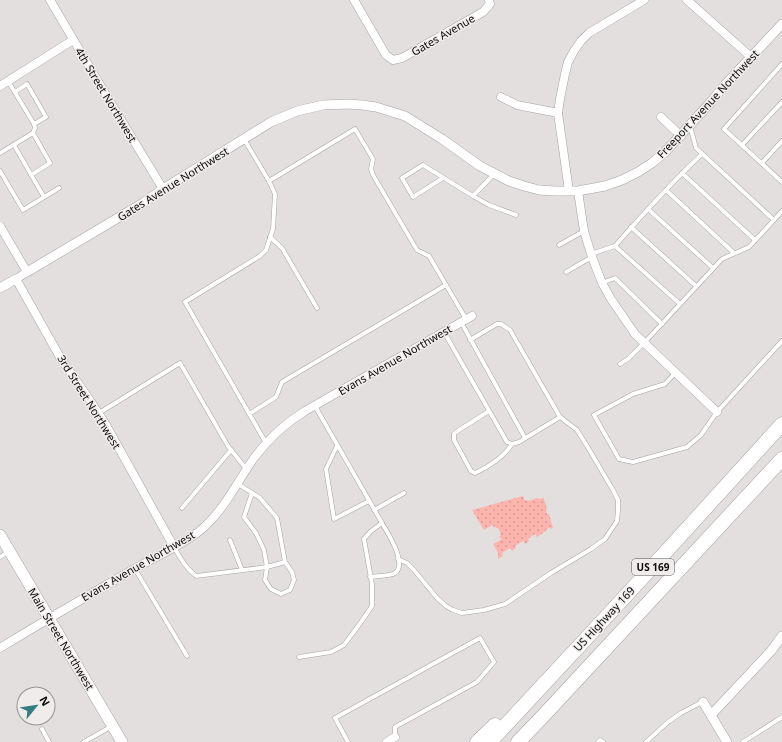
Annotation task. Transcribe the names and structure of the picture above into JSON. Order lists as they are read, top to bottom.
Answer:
{
  "streets": {
    "highway": ["US 169", "US Highway 169"],
    "main road": ["Main Street Northwest"],
    "street": [
      "Gates Avenue",
      "4th Street Northwest",
      "Freeport Avenue Northwest",
      "Gates Avenue Northwest",
      "Evans Avenue Northwest",
      "3rd Street Northwest"
    ]
  },
  "crossings": [
    ["4th Street Northwest", "Gates Avenue Northwest"],
    ["Freeport Avenue Northwest", "Gates Avenue Northwest"],
    ["Evans Avenue Northwest", "3rd Street Northwest"],
    ["Evans Avenue Northwest", "Main Street Northwest"]
  ],
  "north": "top right"
}
